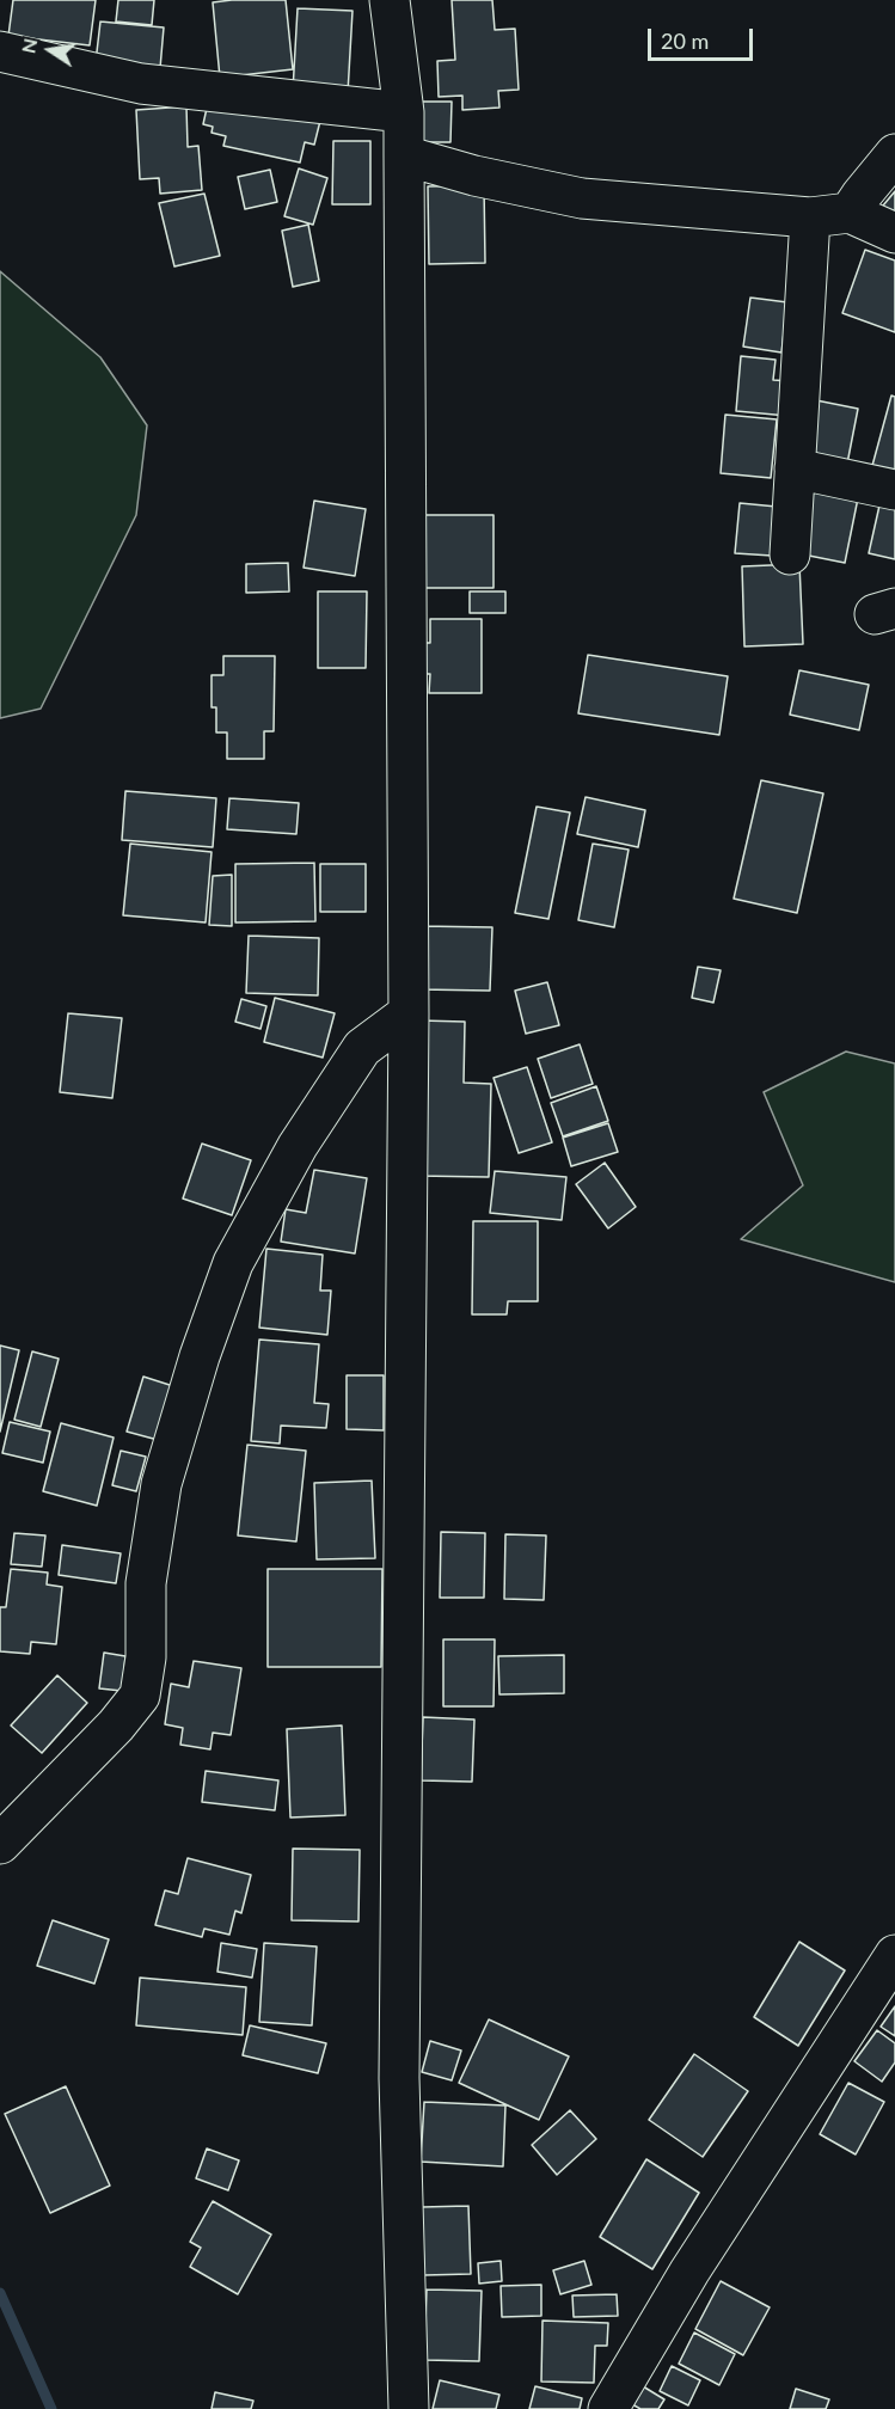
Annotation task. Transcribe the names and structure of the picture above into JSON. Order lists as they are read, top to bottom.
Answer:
{
  "scale_bar": "20 m",
  "north": "left"
}
